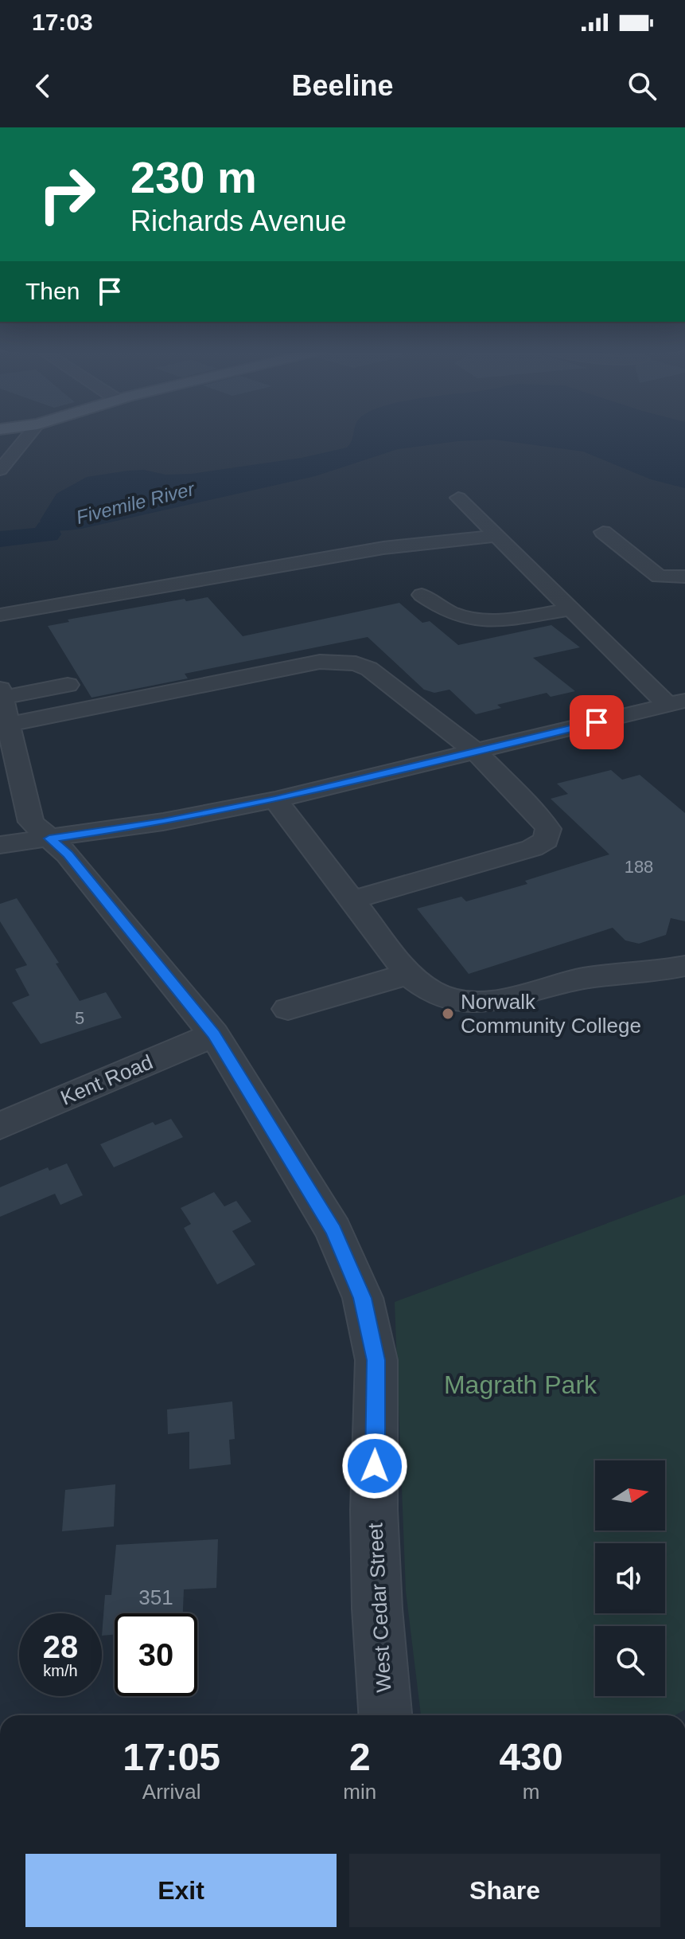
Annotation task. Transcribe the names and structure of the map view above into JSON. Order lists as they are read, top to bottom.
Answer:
{
  "streets": {
    "street": ["Kent Road", "West Cedar Street"]
  },
  "crossings": [
    ["Kent Road", "West Cedar Street"]
  ],
  "water": ["Fivemile River"],
  "parks": ["Magrath Park"],
  "places": ["Norwalk Community College"],
  "house_numbers": ["188", "5", "351"],
  "north": "right",
  "page": {
    "status": "17:03",
    "header": "Beeline",
    "turn": ["230 m", "Richards Avenue"],
    "then": "Then",
    "speed": "28 km/h",
    "limit": "30",
    "eta": [
      "17:05",
      "Arrival",
      "2",
      "min",
      "430",
      "m"
    ],
    "buttons": ["Exit", "Share"]
  }
}
